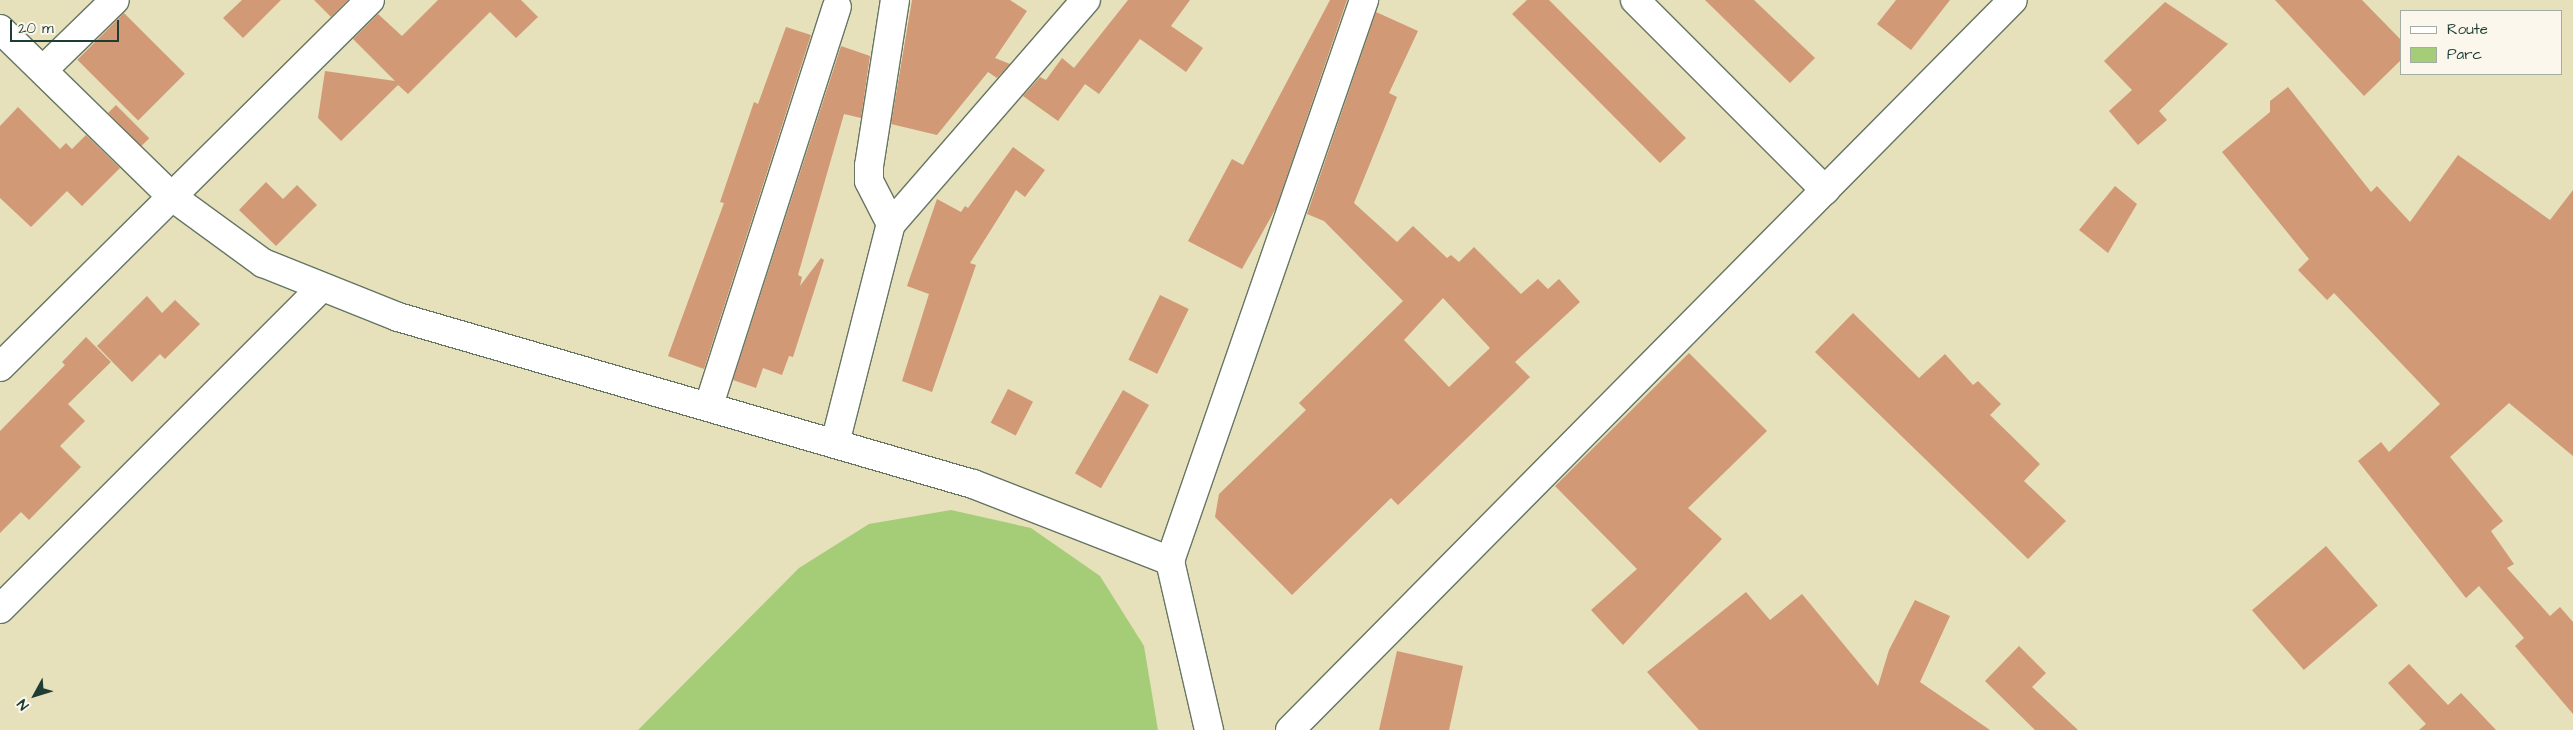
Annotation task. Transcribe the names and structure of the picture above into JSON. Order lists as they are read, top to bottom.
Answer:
{
  "legend": ["Route", "Parc"],
  "scale_bar": "20 m",
  "north": "bottom left"
}
